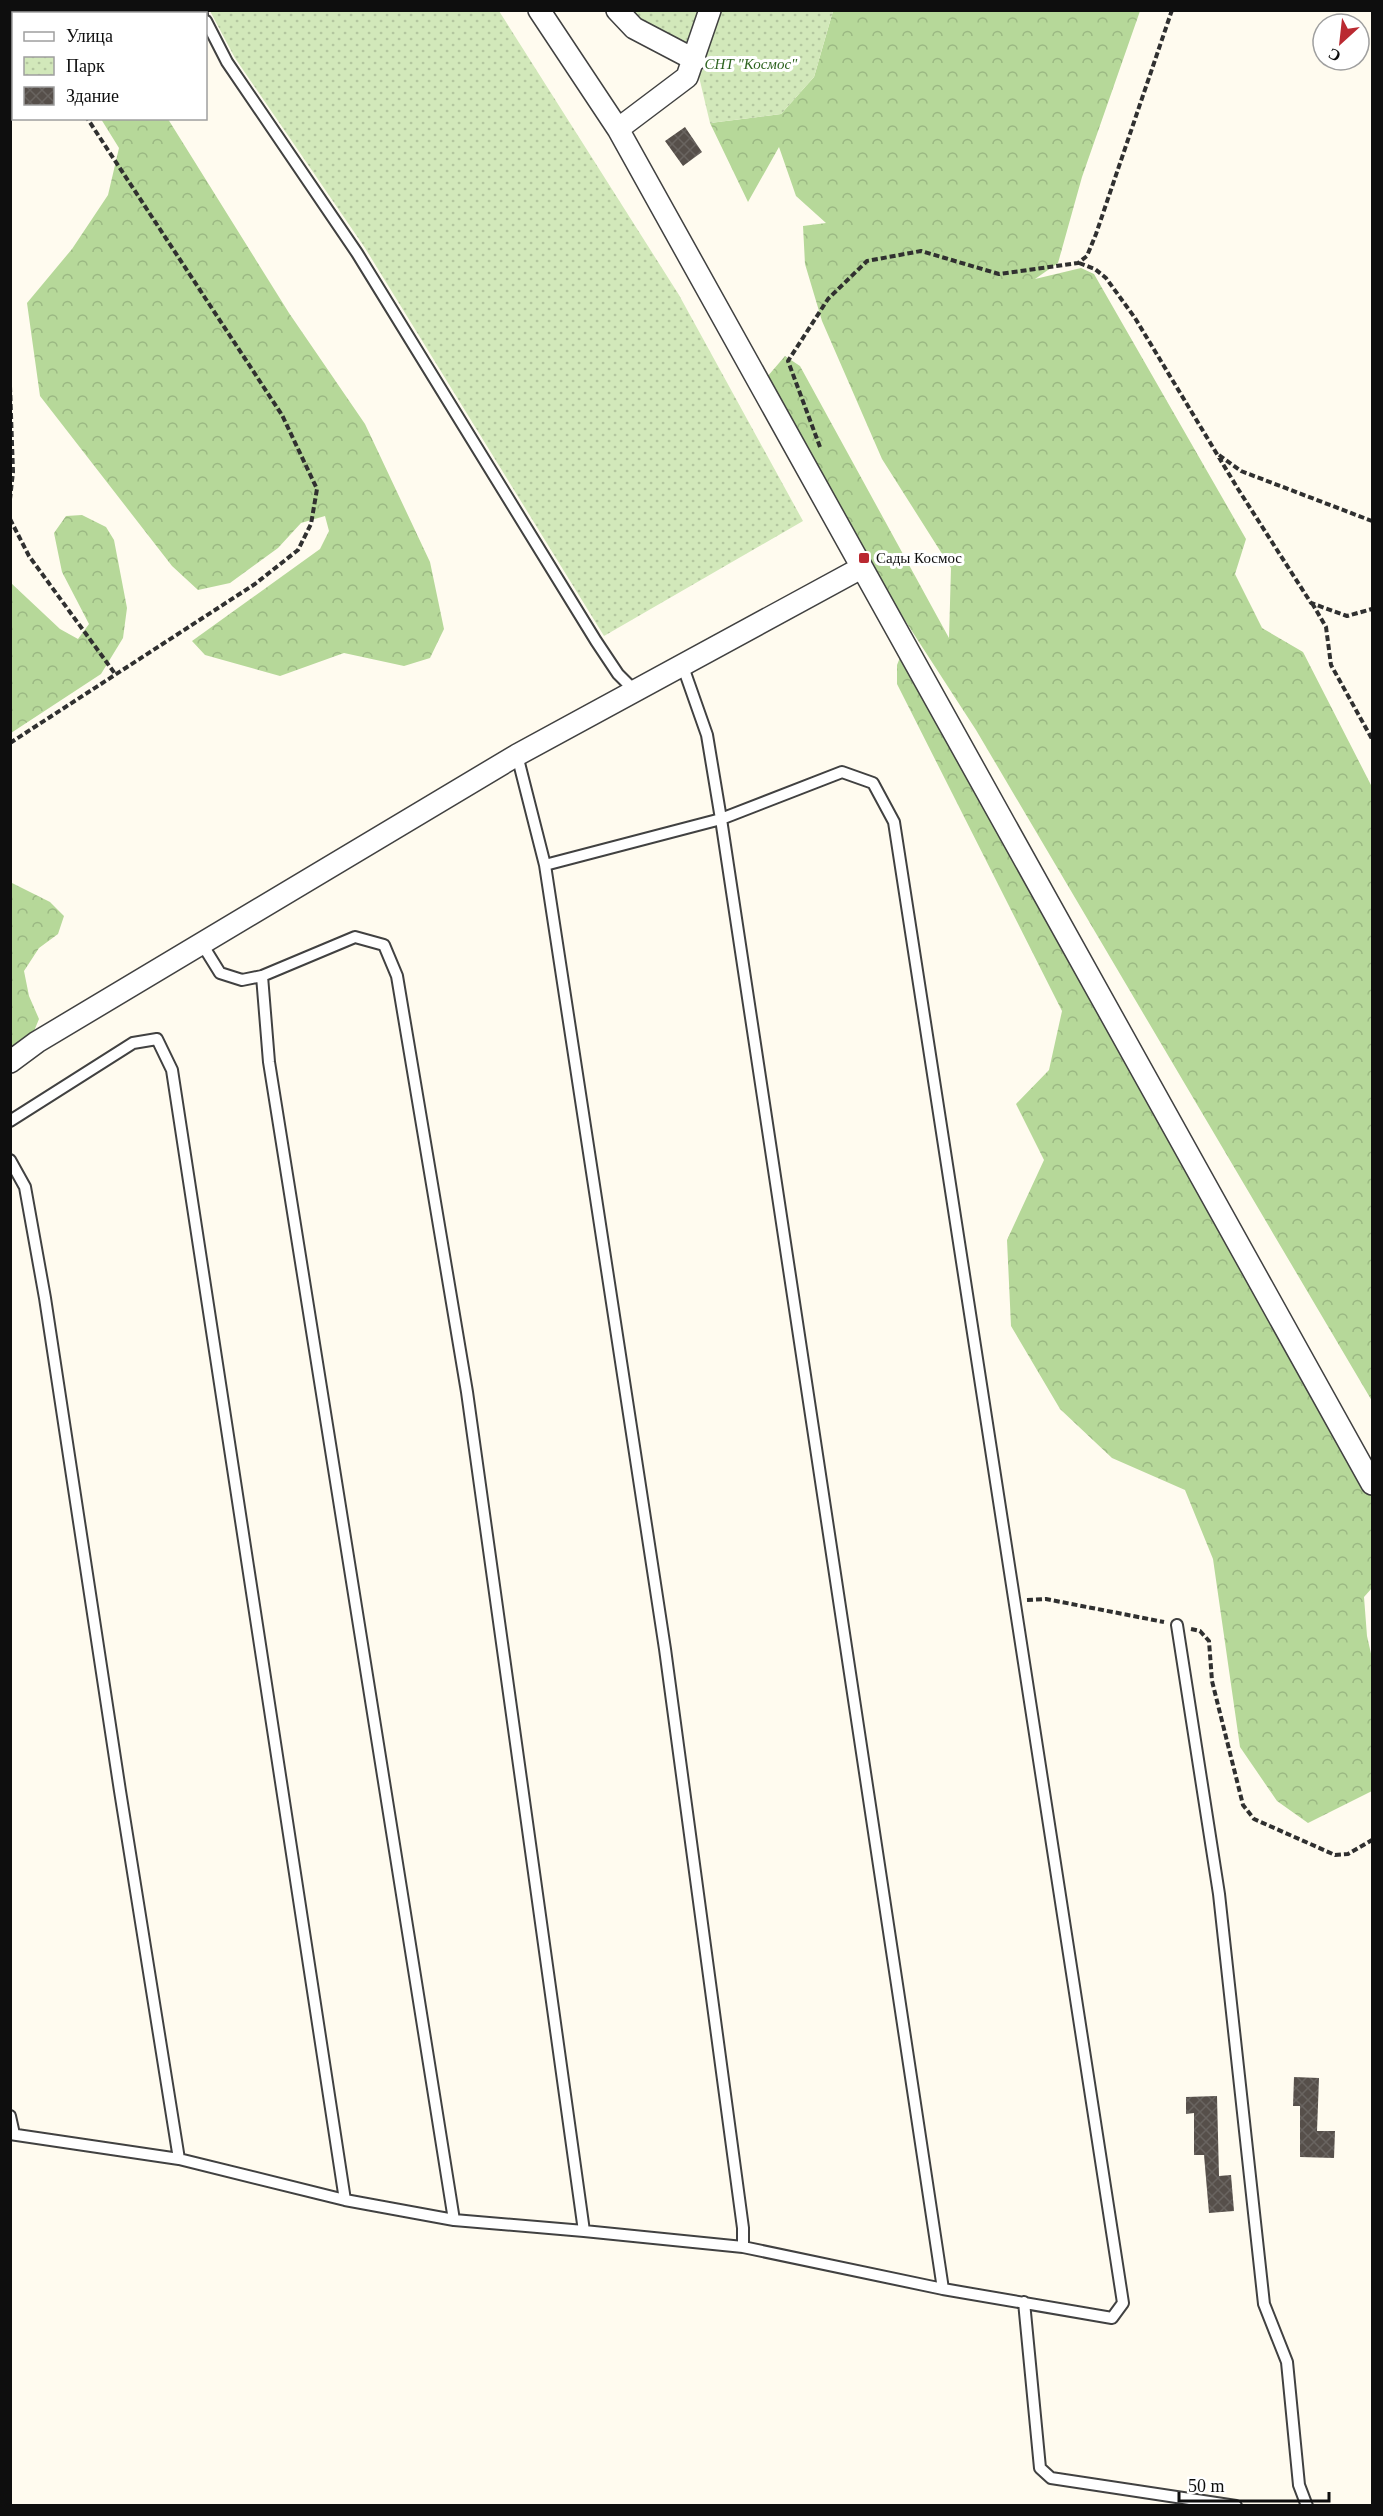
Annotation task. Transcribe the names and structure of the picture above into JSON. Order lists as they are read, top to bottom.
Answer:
{
  "parks": ["СНТ \"Космос\""],
  "places": {
    "transit": ["Сады Космос"]
  },
  "legend": ["Улица", "Парк", "Здание"],
  "scale_bar": "50 m",
  "north": "bottom left"
}
